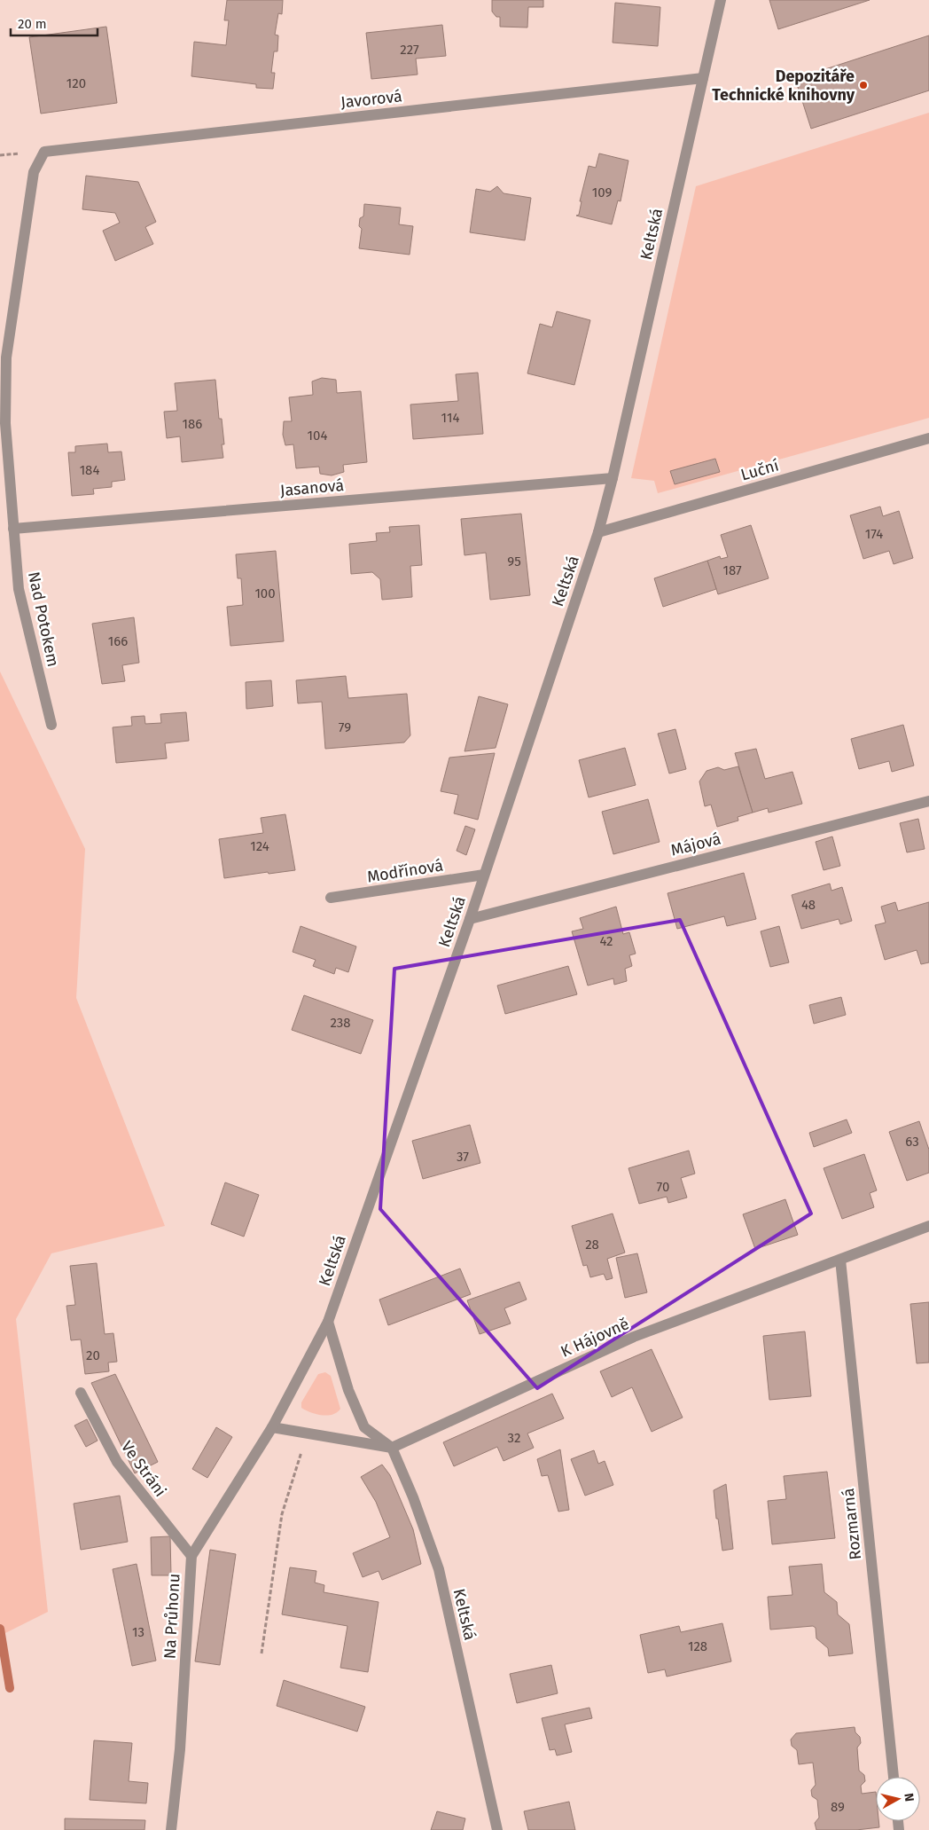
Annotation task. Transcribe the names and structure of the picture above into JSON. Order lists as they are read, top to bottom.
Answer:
{
  "streets": {
    "street": [
      "Javorová",
      "Keltská",
      "Luční",
      "Jasanová",
      "Nad Potokem",
      "Májová",
      "Modřínová",
      "K Hájovně",
      "Ve Stráni",
      "Rozmarná",
      "Na Průhonu"
    ]
  },
  "crossings": [
    ["Javorová", "Keltská"],
    ["Javorová", "Nad Potokem"],
    ["Keltská", "Luční"],
    ["Keltská", "Jasanová"],
    ["Keltská", "Májová"],
    ["Keltská", "Modřínová"],
    ["Keltská", "K Hájovně"],
    ["Keltská", "Na Průhonu"],
    ["Jasanová", "Nad Potokem"],
    ["K Hájovně", "Rozmarná"],
    ["Ve Stráni", "Na Průhonu"]
  ],
  "places": ["Depozitáře Technické knihovny"],
  "house_numbers": [
    "227",
    "120",
    "109",
    "114",
    "186",
    "104",
    "184",
    "174",
    "95",
    "187",
    "100",
    "166",
    "79",
    "124",
    "48",
    "42",
    "238",
    "63",
    "37",
    "70",
    "28",
    "20",
    "32",
    "13",
    "128",
    "89"
  ],
  "scale_bar": "20 m",
  "north": "right"
}
